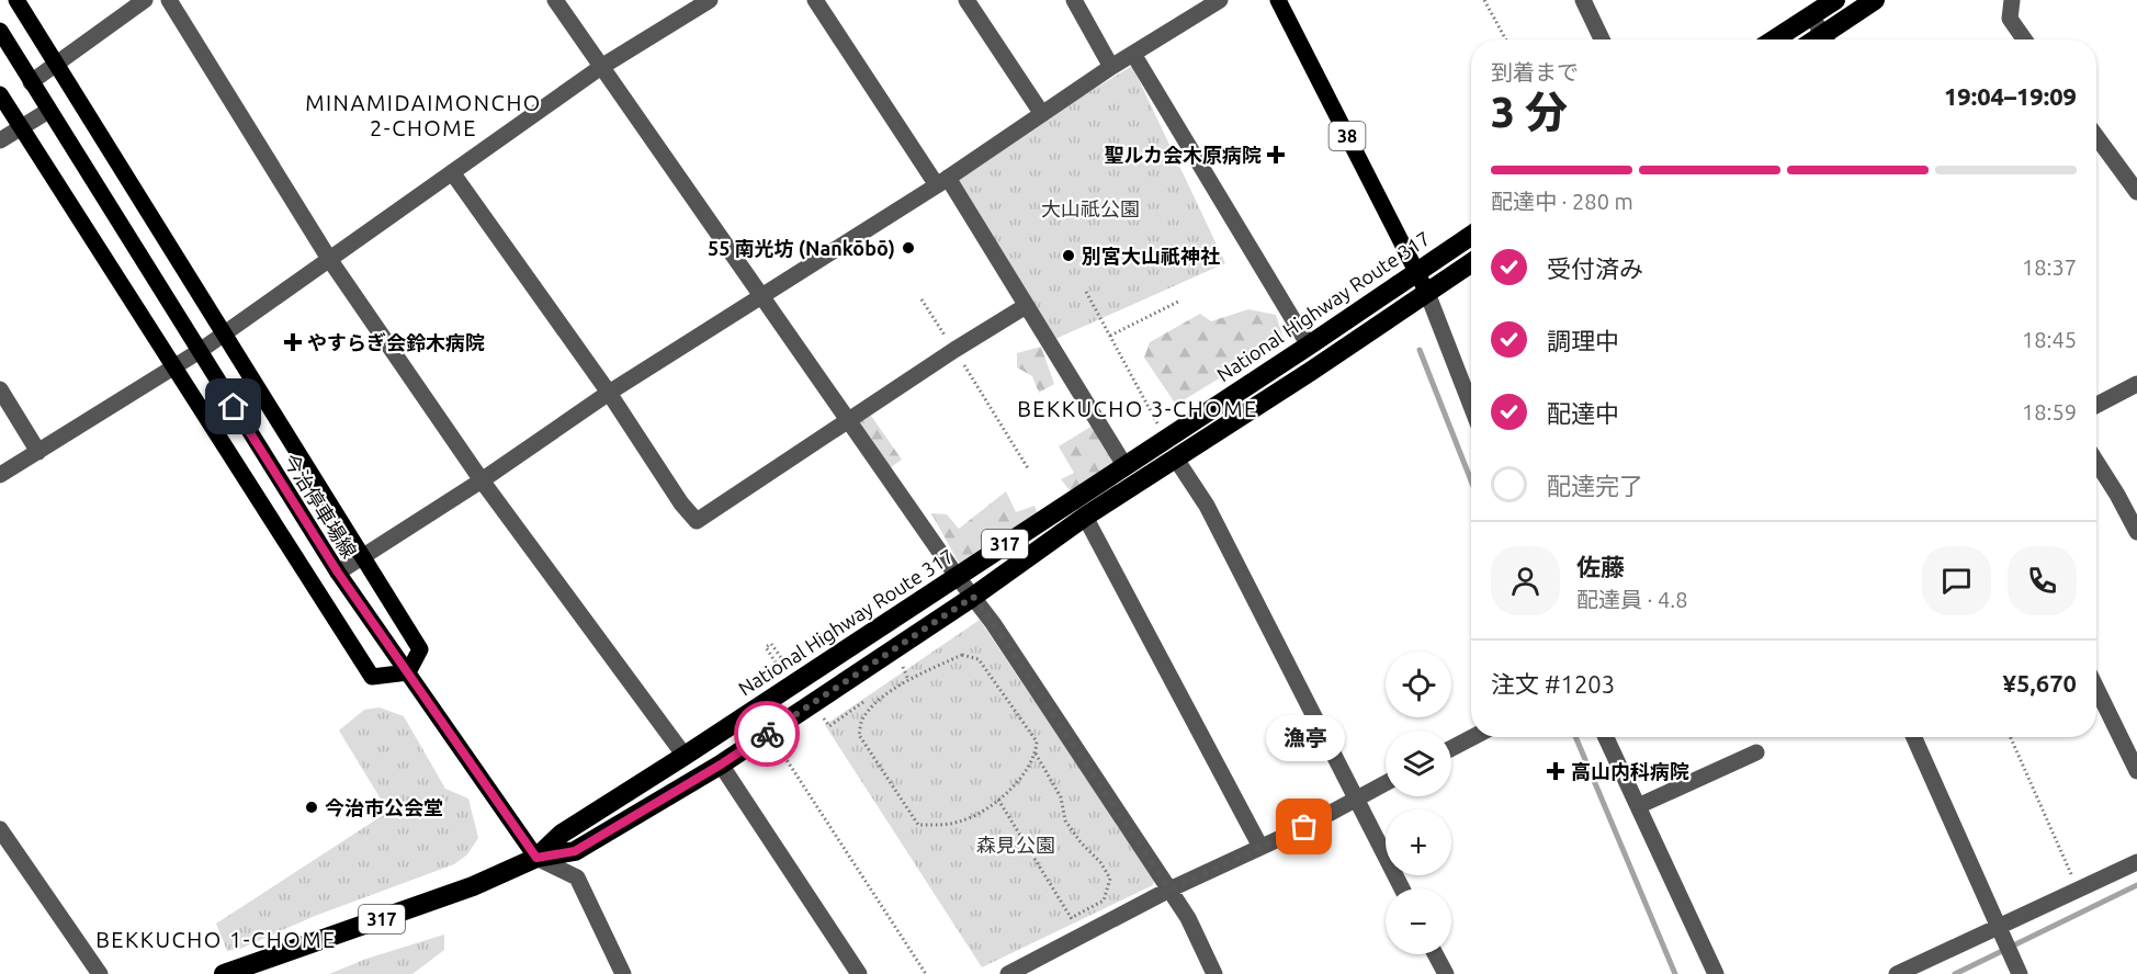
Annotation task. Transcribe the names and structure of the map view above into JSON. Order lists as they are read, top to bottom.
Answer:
{
  "streets": {
    "highway": ["National Highway Route 317", "317"],
    "main road": ["38", "今治停車場線"]
  },
  "crossings": [
    ["38", "National Highway Route 317"],
    ["National Highway Route 317", "今治停車場線"]
  ],
  "districts": ["MINAMIDAIMONCHO 2-CHOME", "BEKKUCHO 3-CHOME", "BEKKUCHO 1-CHOME"],
  "parks": ["大山祇公園", "森見公園"],
  "places": {
    "health": ["聖ルカ会木原病院", "やすらぎ会鈴木病院", "高山内科病院"],
    "other": [
      "55 南光坊 (Nankōbō)",
      "別宮大山祇神社",
      "今治市公会堂",
      "漁亭"
    ]
  },
  "page": {
    "heading": ["3 分", "到着まで", "19:04–19:09"],
    "panel": [
      "佐藤",
      "配達員 · 4.8",
      "注文 #1203",
      "¥5,670"
    ],
    "bar": "配達中 · 280 m",
    "list": [
      ["受付済み", "18:37"],
      ["調理中", "18:45"],
      ["配達中", "18:59"],
      "配達完了"
    ],
    "map_buttons": ["+", "−"],
    "bubble": "漁亭"
  }
}
